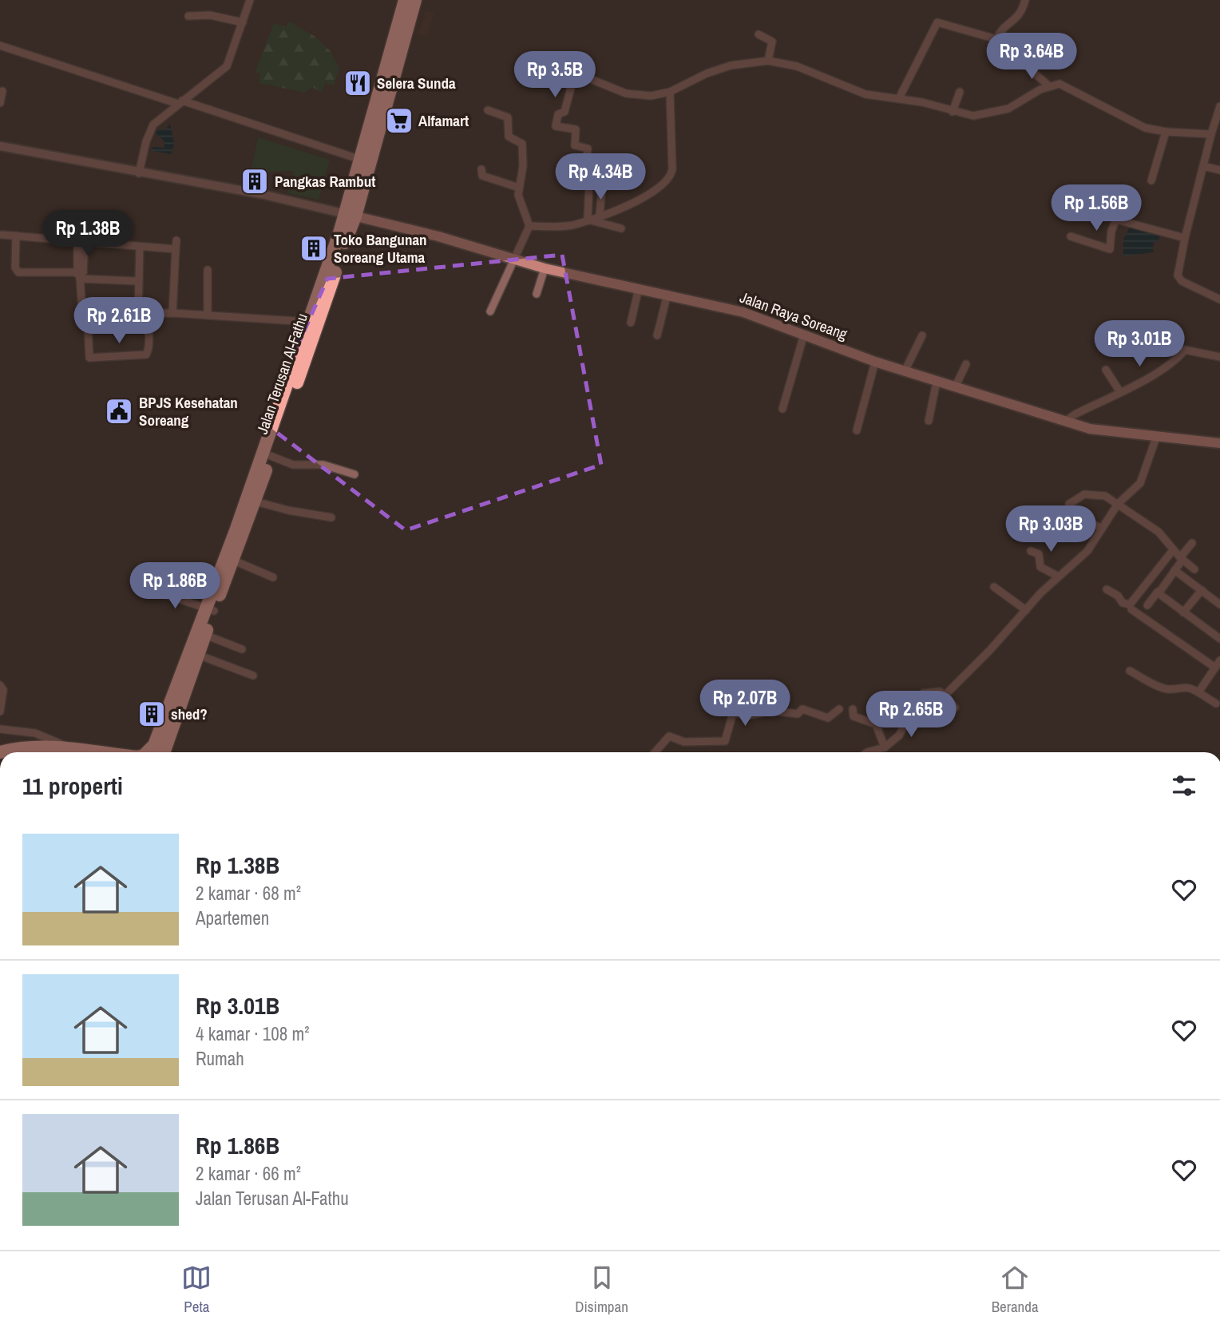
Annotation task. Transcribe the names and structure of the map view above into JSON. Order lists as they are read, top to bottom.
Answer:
{
  "streets": {
    "highway": ["Jalan Terusan Al-Fathu"],
    "main road": ["Jalan Raya Soreang"]
  },
  "crossings": [
    ["Jalan Raya Soreang", "Jalan Terusan Al-Fathu"]
  ],
  "places": {
    "restaurant": ["Selera Sunda"],
    "supermarket": ["Alfamart"],
    "building": ["Pangkas Rambut", "Toko Bangunan Soreang Utama", "shed?"],
    "public building": ["BPJS Kesehatan Soreang"]
  },
  "page": {
    "price": [
      "Rp 3.64B",
      "Rp 3.5B",
      "Rp 4.34B",
      "Rp 1.56B",
      "Rp 1.38B",
      "Rp 2.61B",
      "Rp 3.01B",
      "Rp 3.03B",
      "Rp 1.86B",
      "Rp 2.07B",
      "Rp 2.65B"
    ],
    "heading": "11 properti",
    "list": [
      {
        "name": "Rp 1.38B",
        "note": "2 kamar · 68 m² · Apartemen"
      },
      {
        "name": "Rp 3.01B",
        "note": "4 kamar · 108 m² · Rumah"
      },
      {
        "name": "Rp 1.86B",
        "note": "2 kamar · 66 m² · Jalan Terusan Al-Fathu"
      }
    ],
    "tabs": ["Peta", "Disimpan", "Beranda"]
  }
}
